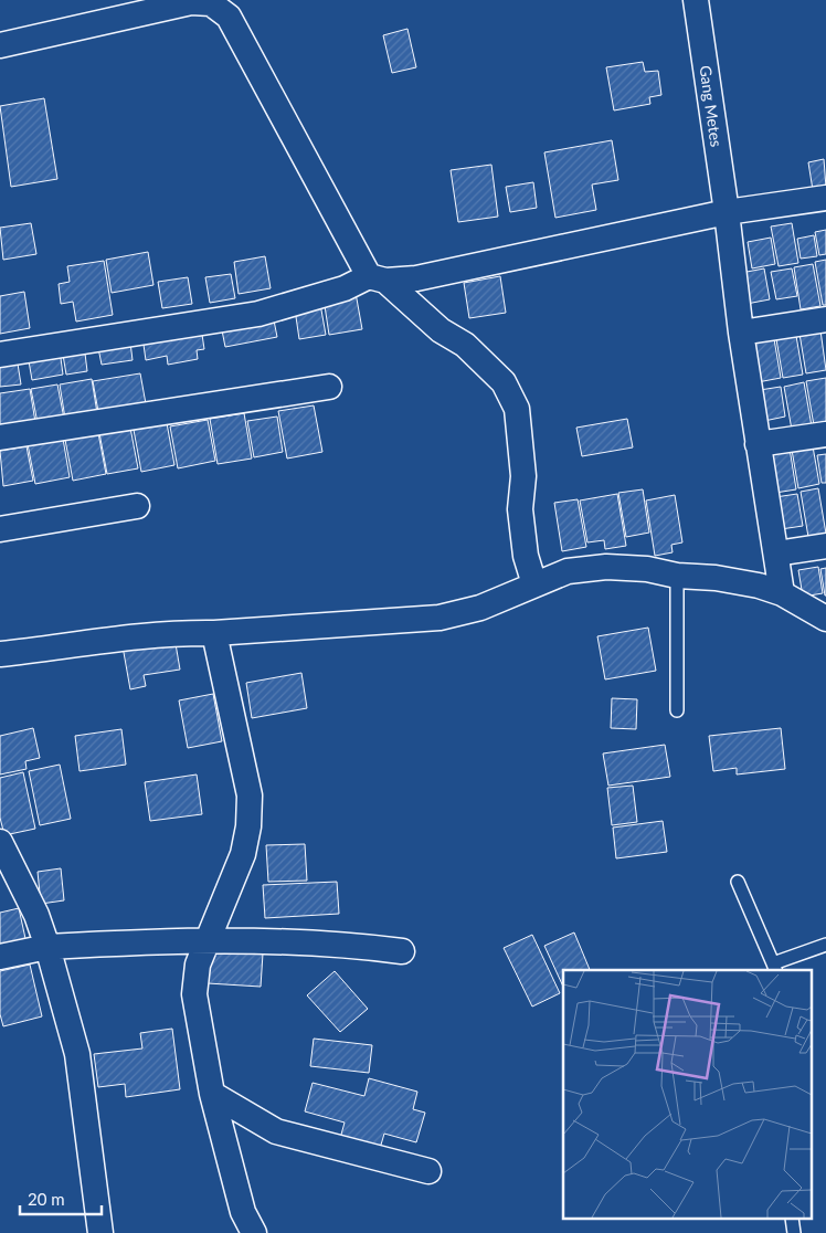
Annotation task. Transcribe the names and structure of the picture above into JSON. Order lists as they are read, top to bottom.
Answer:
{
  "streets": {
    "street": ["Gang Metes"]
  },
  "scale_bar": "20 m"
}
